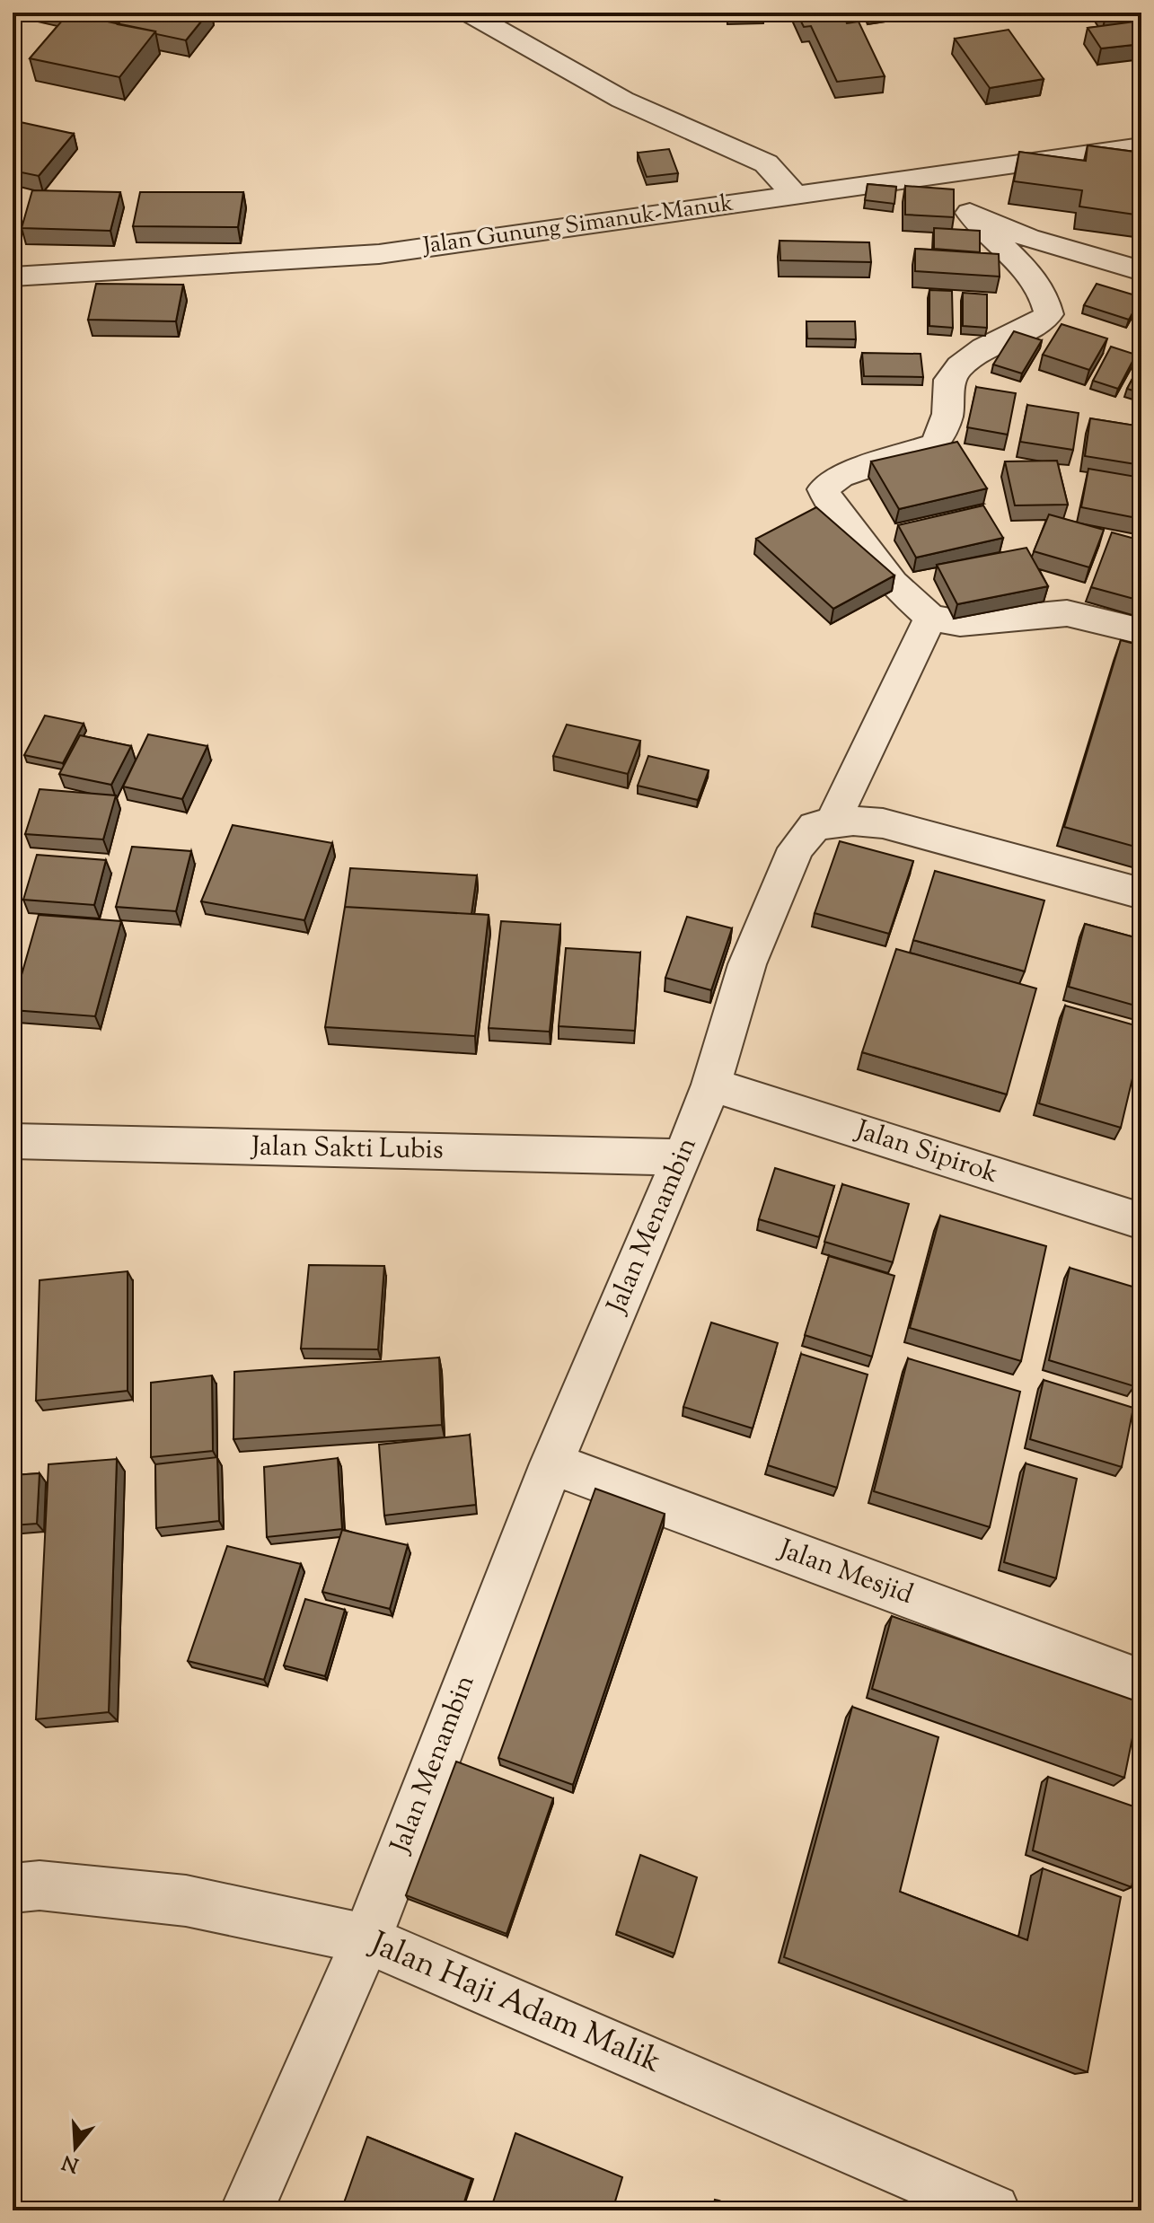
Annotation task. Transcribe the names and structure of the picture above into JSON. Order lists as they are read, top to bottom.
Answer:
{
  "streets": {
    "street": [
      "Jalan Gunung Simanuk-Manuk",
      "Jalan Sakti Lubis",
      "Jalan Sipirok",
      "Jalan Menambin",
      "Jalan Mesjid",
      "Jalan Haji Adam Malik"
    ]
  },
  "crossings": [
    ["Jalan Sakti Lubis", "Jalan Menambin"],
    ["Jalan Sipirok", "Jalan Menambin"],
    ["Jalan Menambin", "Jalan Mesjid"],
    ["Jalan Menambin", "Jalan Haji Adam Malik"]
  ],
  "north": "bottom"
}
